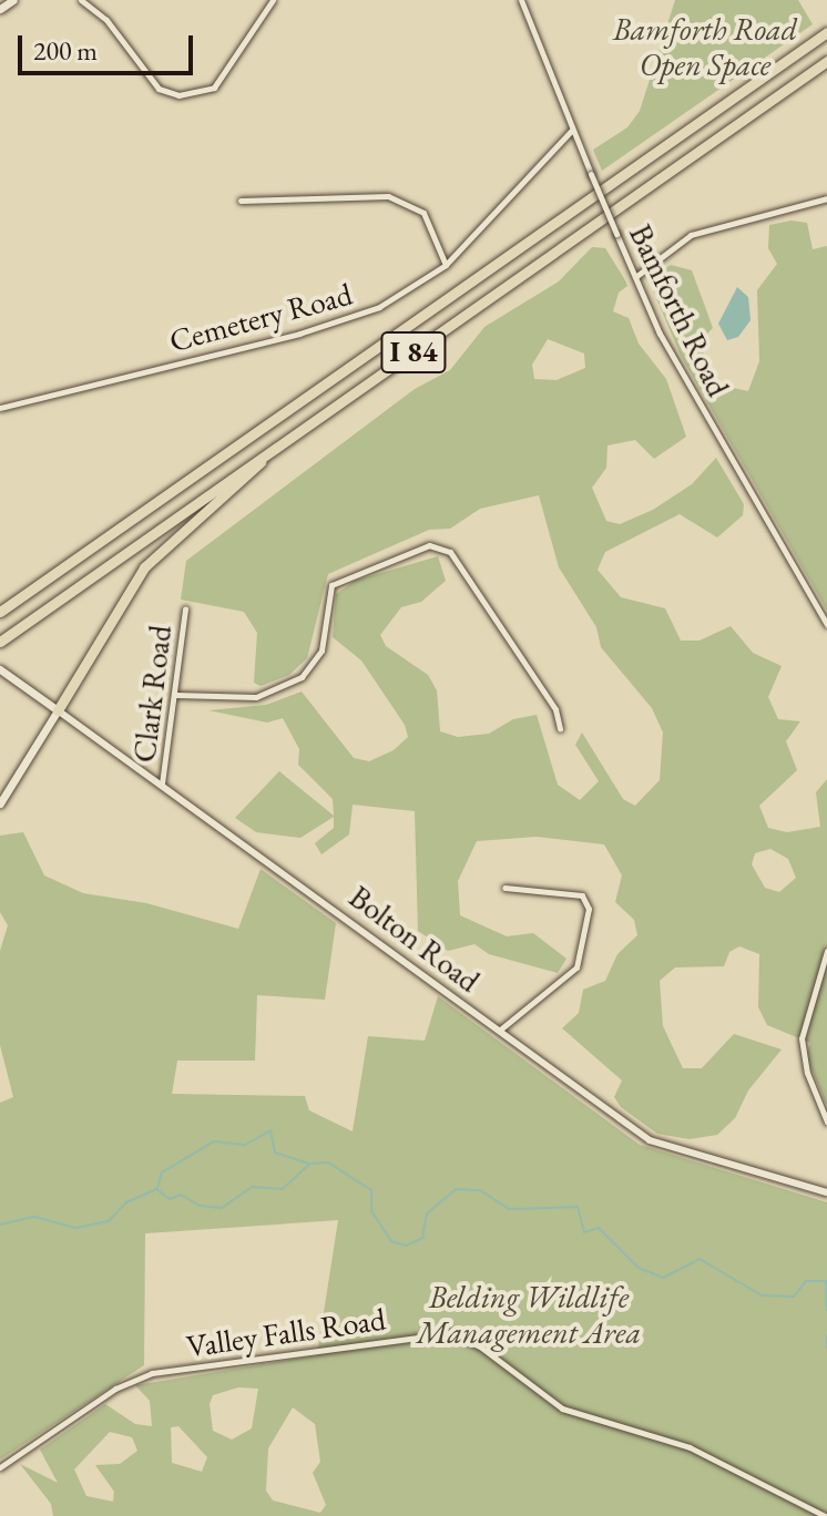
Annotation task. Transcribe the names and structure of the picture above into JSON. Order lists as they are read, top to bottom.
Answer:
{
  "streets": {
    "highway": ["I 84"],
    "main road": ["Bolton Road"],
    "street": [
      "Bamforth Road",
      "Cemetery Road",
      "Clark Road",
      "Valley Falls Road"
    ]
  },
  "crossings": [
    ["Bamforth Road", "Cemetery Road"],
    ["Clark Road", "Bolton Road"]
  ],
  "parks": ["Bamforth Road Open Space", "Belding Wildlife Management Area"],
  "scale_bar": "200 m"
}
